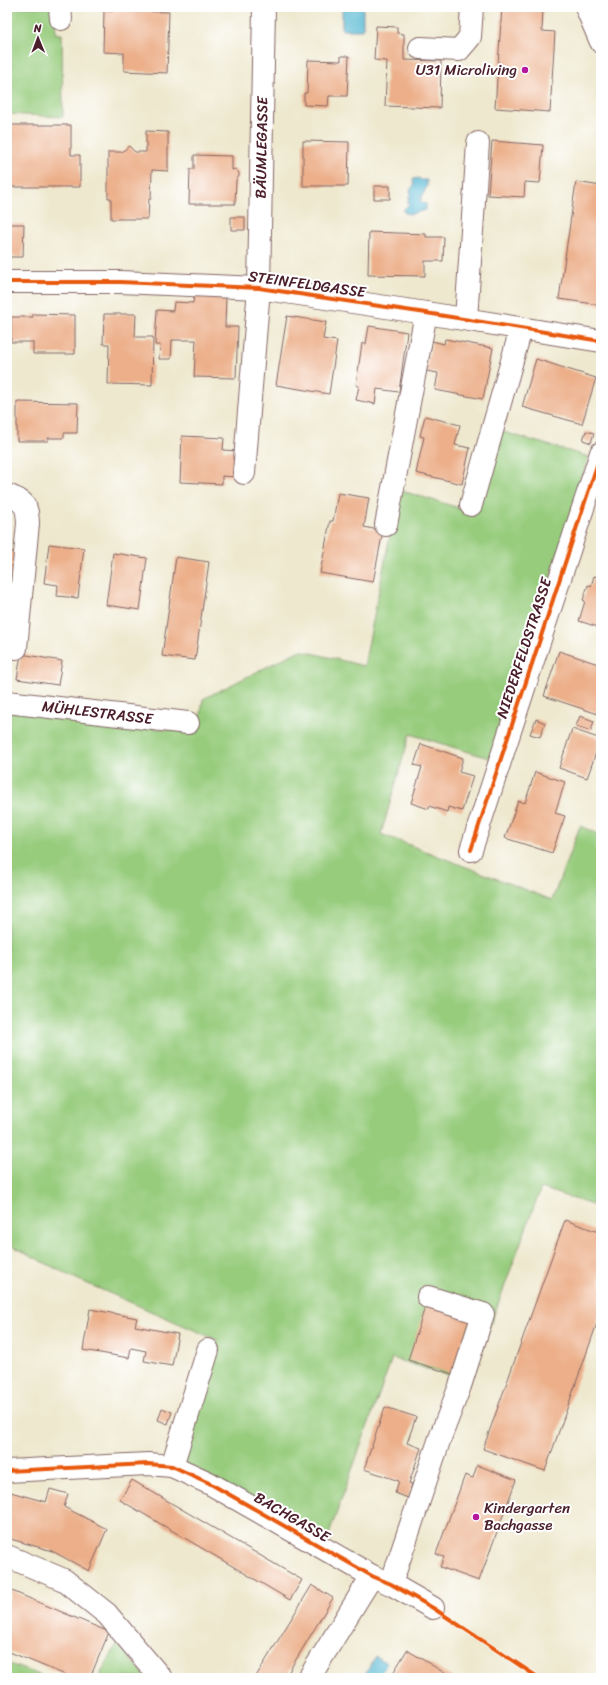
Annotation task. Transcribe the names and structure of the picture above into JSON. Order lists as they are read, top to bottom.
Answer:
{
  "streets": {
    "street": [
      "BÄUMLEGASSE",
      "STEINFELDGASSE",
      "NIEDERFELDSTRASSE",
      "MÜHLESTRASSE",
      "BACHGASSE"
    ]
  },
  "crossings": [
    ["BÄUMLEGASSE", "STEINFELDGASSE"]
  ],
  "places": ["U31 Microliving", "Kindergarten Bachgasse"],
  "north": "top"
}
